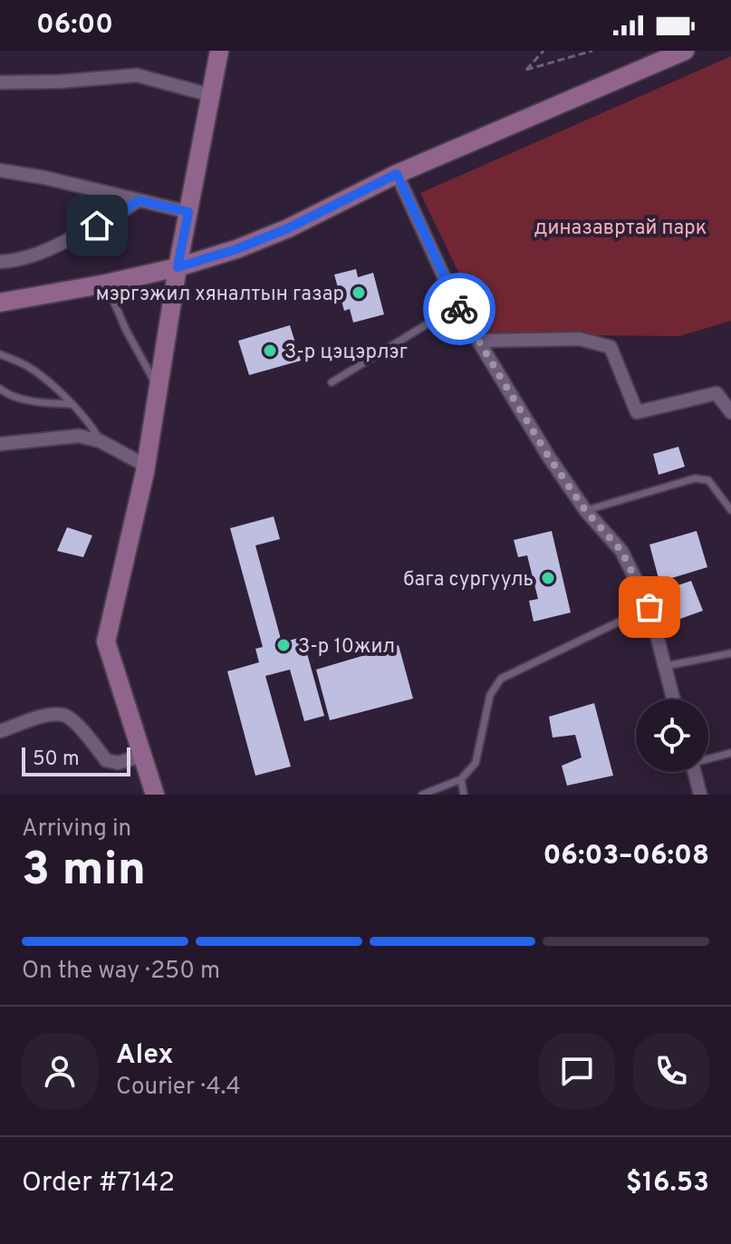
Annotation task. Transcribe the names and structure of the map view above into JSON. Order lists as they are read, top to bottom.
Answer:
{
  "parks": ["диназавртай парк"],
  "places": [
    "мэргэжил хяналтын газар",
    "3-р цэцэрлэг",
    "бага сургууль",
    "3-р 10жил"
  ],
  "scale_bar": "50 m",
  "page": {
    "status": "06:00",
    "scale": "50 m",
    "heading": ["3 min", "Arriving in", "06:03–06:08"],
    "panel": [
      "Alex",
      "Courier · 4.4",
      "Order #7142",
      "$16.53"
    ],
    "bar": "On the way · 250 m"
  }
}
